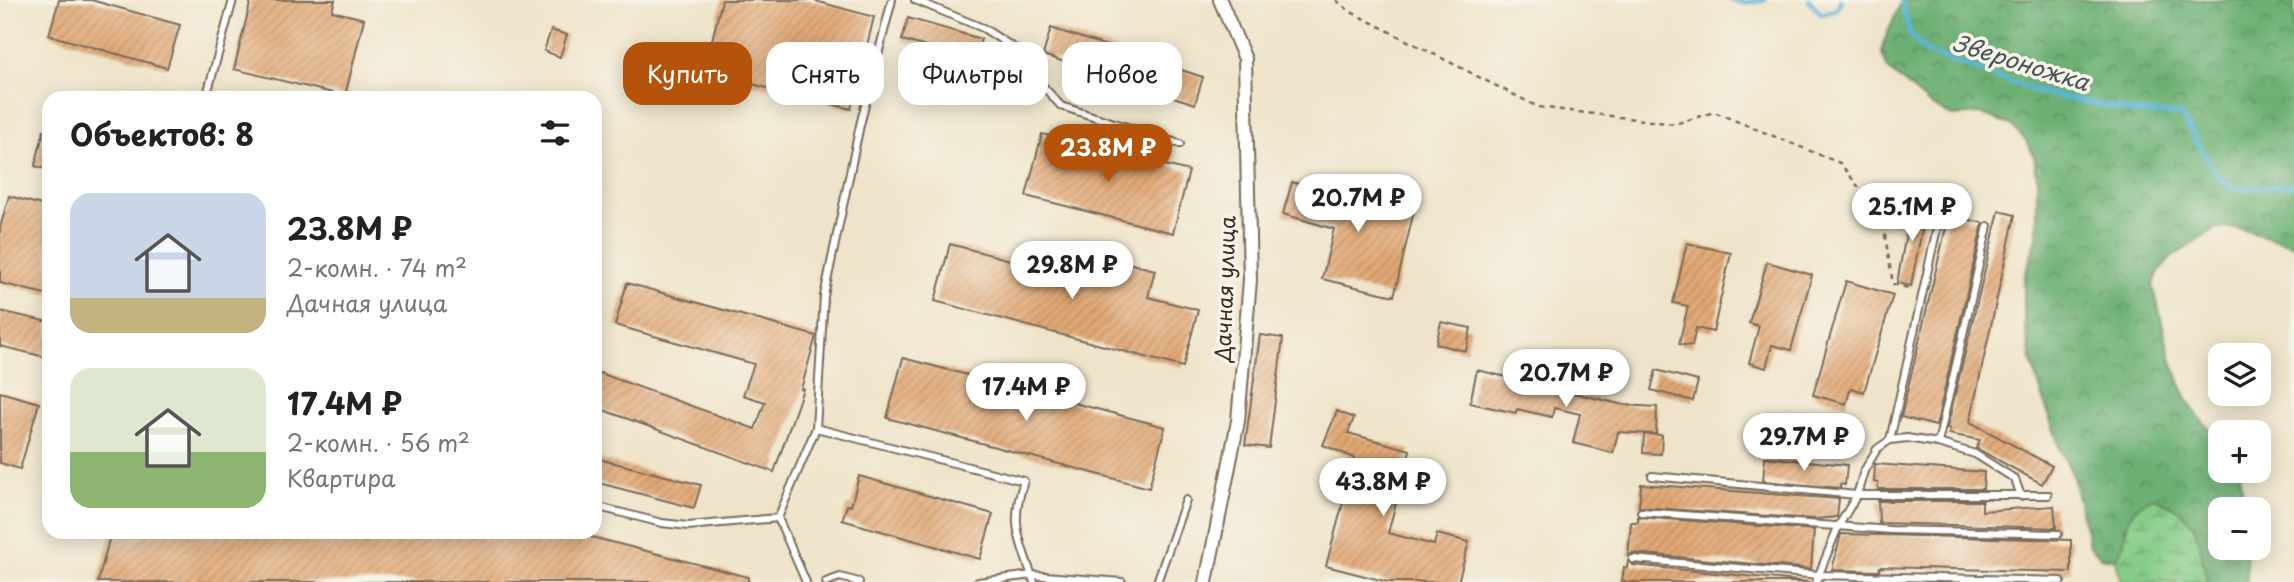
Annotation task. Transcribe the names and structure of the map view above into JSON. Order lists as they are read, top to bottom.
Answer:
{
  "streets": {
    "street": ["Дачная улица"]
  },
  "water": ["Звероножка"],
  "page": {
    "chip": [
      "Купить",
      "Снять",
      "Фильтры",
      "Новое"
    ],
    "heading": "Объектов: 8",
    "price": [
      "23.8M ₽",
      "20.7M ₽",
      "25.1M ₽",
      "29.8M ₽",
      "20.7M ₽",
      "17.4M ₽",
      "29.7M ₽",
      "43.8M ₽"
    ],
    "list": [
      {
        "name": "23.8M ₽",
        "note": "2-комн. · 74 m² · Дачная улица"
      },
      {
        "name": "17.4M ₽",
        "note": "2-комн. · 56 m² · Квартира"
      }
    ],
    "map_buttons": ["+", "−"]
  }
}
